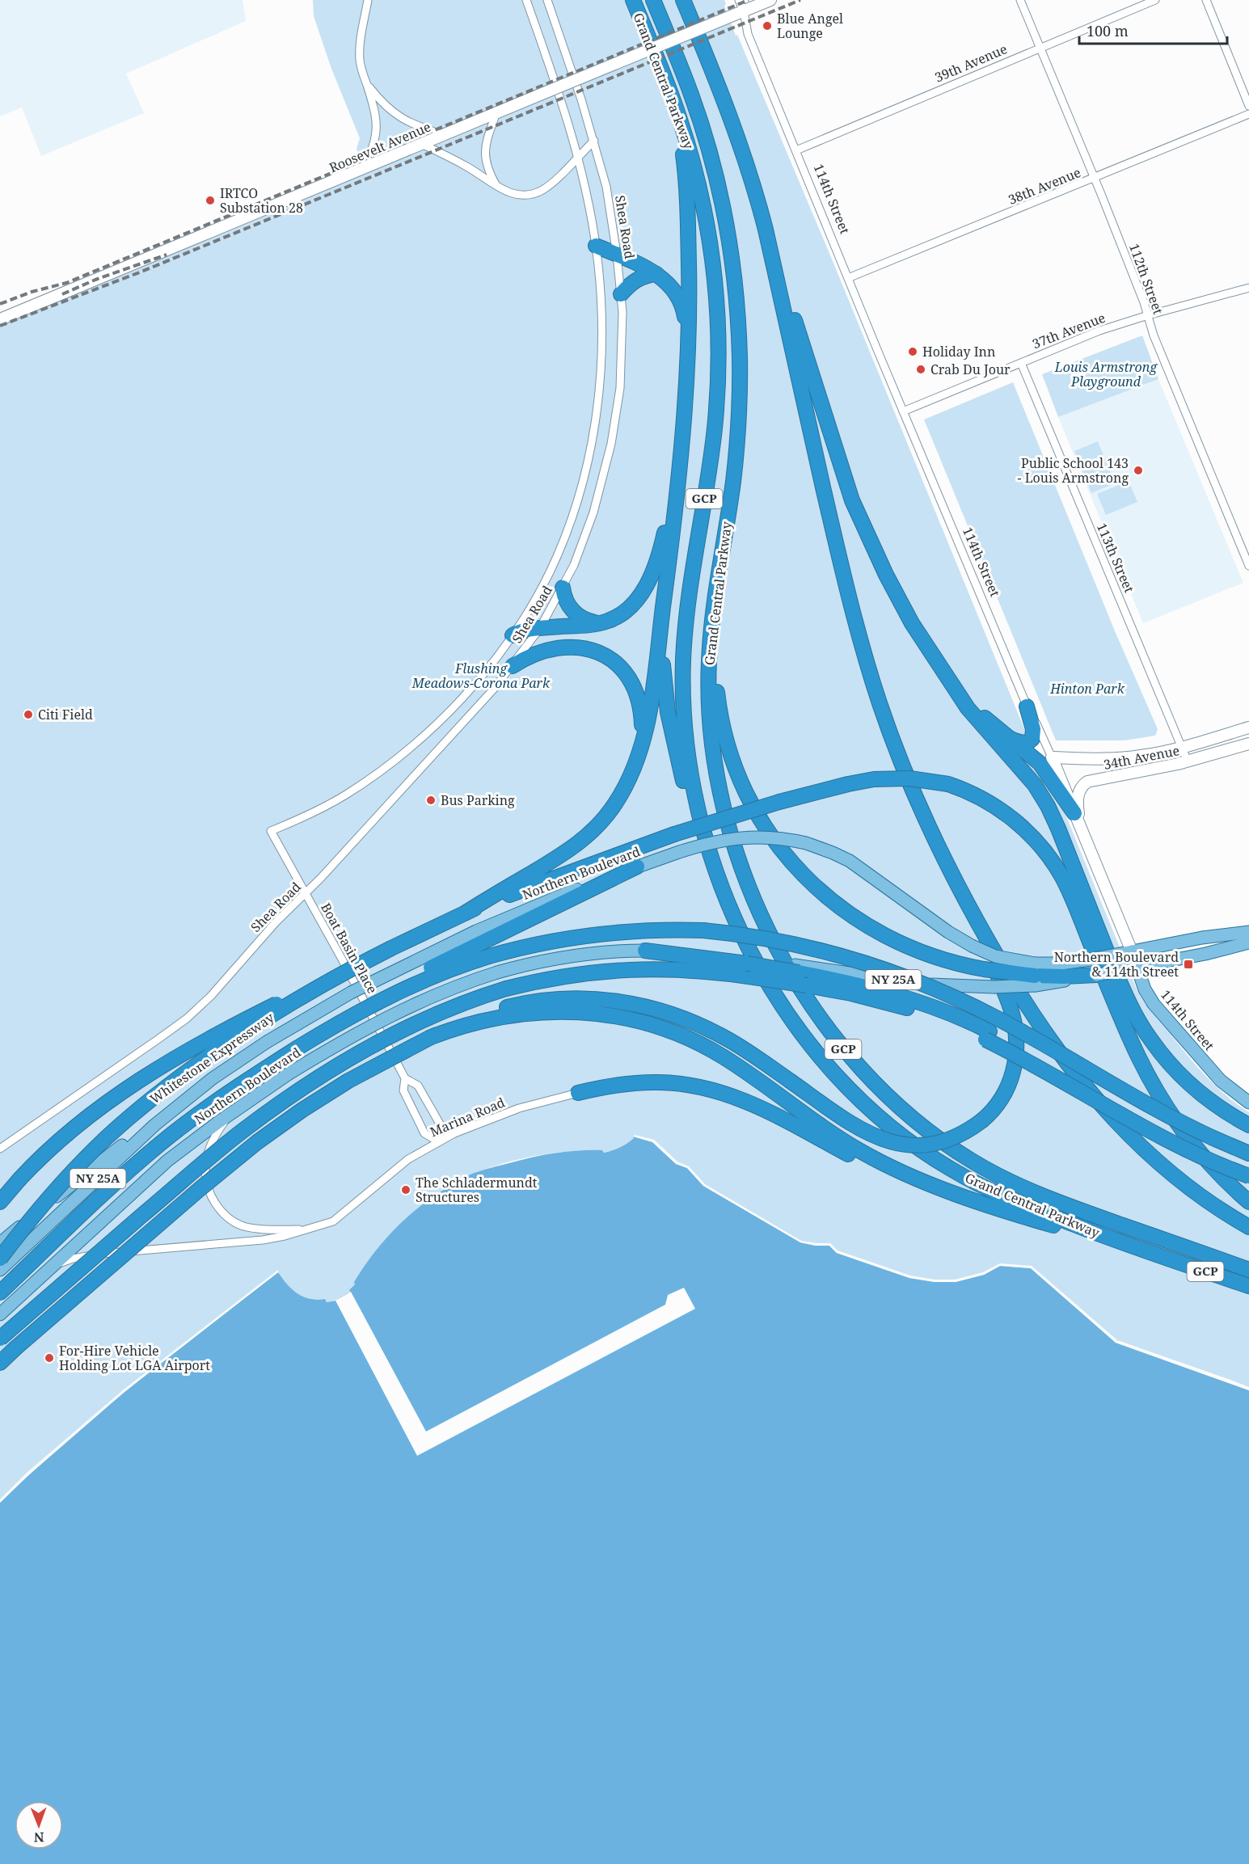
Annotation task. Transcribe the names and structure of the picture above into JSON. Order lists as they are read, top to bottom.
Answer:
{
  "streets": {
    "highway": ["Grand Central Parkway", "GCP", "Whitestone Expressway"],
    "main road": [
      "Roosevelt Avenue",
      "114th Street",
      "34th Avenue",
      "Northern Boulevard",
      "NY 25A"
    ],
    "street": [
      "39th Avenue",
      "38th Avenue",
      "Shea Road",
      "112th Street",
      "37th Avenue",
      "113th Street",
      "Boat Basin Place",
      "Marina Road"
    ]
  },
  "crossings": [
    ["39th Avenue", "114th Street"],
    ["39th Avenue", "112th Street"],
    ["Roosevelt Avenue", "114th Street"],
    ["38th Avenue", "114th Street"],
    ["38th Avenue", "112th Street"],
    ["114th Street", "37th Avenue"],
    ["114th Street", "34th Avenue"],
    ["114th Street", "Northern Boulevard"],
    ["Shea Road", "Boat Basin Place"],
    ["112th Street", "37th Avenue"],
    ["37th Avenue", "113th Street"],
    ["113th Street", "34th Avenue"],
    ["Northern Boulevard", "Marina Road"],
    ["Boat Basin Place", "Marina Road"]
  ],
  "parks": ["Louis Armstrong Playground", "Flushing Meadows-Corona Park", "Hinton Park"],
  "places": {
    "other": [
      "Blue Angel Lounge",
      "IRTCO Substation 28",
      "Holiday Inn",
      "Crab Du Jour",
      "Public School 143 - Louis Armstrong",
      "Citi Field",
      "Bus Parking",
      "The Schladermundt Structures",
      "For-Hire Vehicle Holding Lot LGA Airport"
    ],
    "transit": ["Northern Boulevard & 114th Street"]
  },
  "scale_bar": "100 m",
  "north": "bottom"
}
